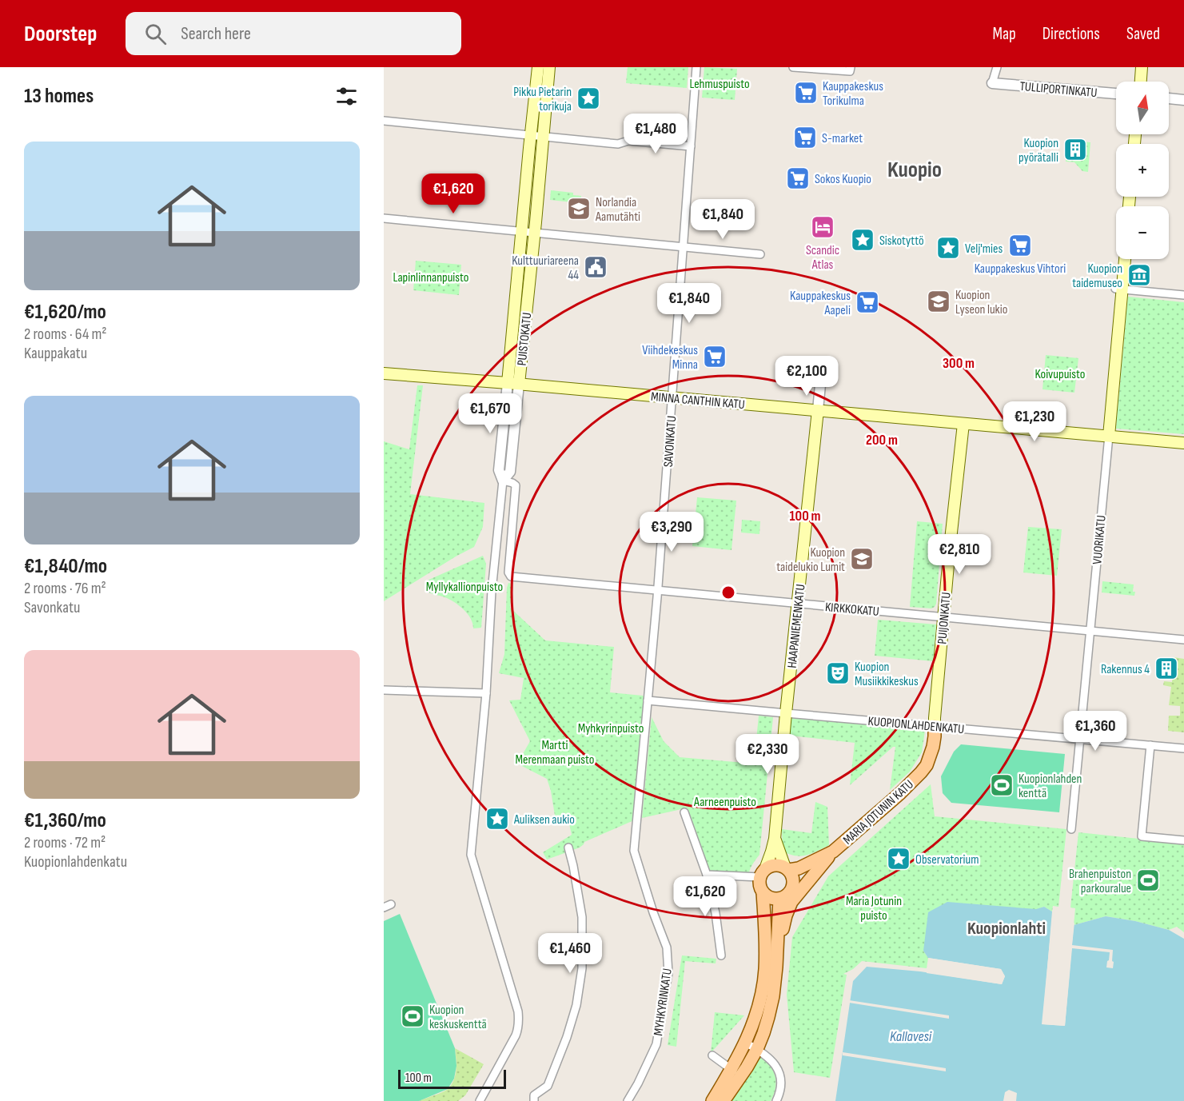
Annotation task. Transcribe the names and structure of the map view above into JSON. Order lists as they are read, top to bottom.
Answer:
{
  "streets": {
    "main road": [
      "PUISTOKATU",
      "MINNA CANTHIN KATU",
      "VUORIKATU",
      "PUIJONKATU",
      "HAAPANIEMENKATU",
      "MARIA JOTUNIN KATU"
    ],
    "street": [
      "TULLIPORTINKATU",
      "SAVONKATU",
      "KIRKKOKATU",
      "KUOPIONLAHDENKATU",
      "MYHKYRINKATU"
    ]
  },
  "crossings": [
    ["PUISTOKATU", "MINNA CANTHIN KATU"],
    ["PUISTOKATU", "KIRKKOKATU"],
    ["MINNA CANTHIN KATU", "SAVONKATU"],
    ["MINNA CANTHIN KATU", "VUORIKATU"],
    ["MINNA CANTHIN KATU", "PUIJONKATU"],
    ["MINNA CANTHIN KATU", "HAAPANIEMENKATU"],
    ["SAVONKATU", "KIRKKOKATU"],
    ["SAVONKATU", "KUOPIONLAHDENKATU"],
    ["SAVONKATU", "MYHKYRINKATU"],
    ["VUORIKATU", "KIRKKOKATU"],
    ["VUORIKATU", "KUOPIONLAHDENKATU"],
    ["KIRKKOKATU", "PUIJONKATU"],
    ["KIRKKOKATU", "HAAPANIEMENKATU"],
    ["PUIJONKATU", "KUOPIONLAHDENKATU"],
    ["PUIJONKATU", "MARIA JOTUNIN KATU"],
    ["HAAPANIEMENKATU", "KUOPIONLAHDENKATU"],
    ["HAAPANIEMENKATU", "MARIA JOTUNIN KATU"],
    ["KUOPIONLAHDENKATU", "MARIA JOTUNIN KATU"],
    ["KUOPIONLAHDENKATU", "MYHKYRINKATU"]
  ],
  "districts": ["Kuopio", "Kuopionlahti"],
  "water": ["Kallavesi"],
  "parks": [
    "Lehmuspuisto",
    "Lapinlinnanpuisto",
    "Koivupuisto",
    "Myllykallionpuisto",
    "Myhkyrinpuisto",
    "Martti Merenmaan puisto",
    "Aarneenpuisto",
    "Maria Jotunin puisto"
  ],
  "places": {
    "supermarket": [
      "Kauppakeskus Torikulma",
      "S-market",
      "Sokos Kuopio",
      "Kauppakeskus Vihtori",
      "Kauppakeskus Aapeli",
      "Viihdekeskus Minna"
    ],
    "place": [
      "Pikku Pietarin torikuja",
      "Siskotyttö",
      "Velj'mies",
      "Auliksen aukio",
      "Observatorium"
    ],
    "building": ["Kuopion pyörätalli", "Rakennus 4"],
    "school or university": ["Norlandia Aamutähti", "Kuopion Lyseon lukio", "Kuopion taidelukio Lumit"],
    "hotel": ["Scandic Atlas"],
    "public building": ["Kulttuuriareena 44"],
    "museum": ["Kuopion taidemuseo"],
    "theatre": ["Kuopion Musiikkikeskus"],
    "sports": ["Kuopionlahden kenttä", "Brahenpuiston parkouralue", "Kuopion keskuskenttä"]
  },
  "scale_bar": "100 m",
  "north": "top",
  "page": {
    "header": "Doorstep",
    "search": "Search here",
    "nav": ["Map", "Directions", "Saved"],
    "heading": "13 homes",
    "map_buttons": ["+", "−"],
    "price": [
      "€1,480",
      "€1,620",
      "€1,840",
      "€1,840",
      "€2,100",
      "€1,670",
      "€1,230",
      "€3,290",
      "€2,810",
      "€1,360",
      "€2,330",
      "€1,620",
      "€1,460"
    ],
    "list": [
      {
        "name": "€1,620/mo",
        "note": "2 rooms · 64 m² · Kauppakatu"
      },
      {
        "name": "€1,840/mo",
        "note": "2 rooms · 76 m² · Savonkatu"
      },
      {
        "name": "€1,360/mo",
        "note": "2 rooms · 72 m² · Kuopionlahdenkatu"
      }
    ],
    "scale": "100 m"
  },
  "rings": ["300 m", "200 m", "100 m"]
}
